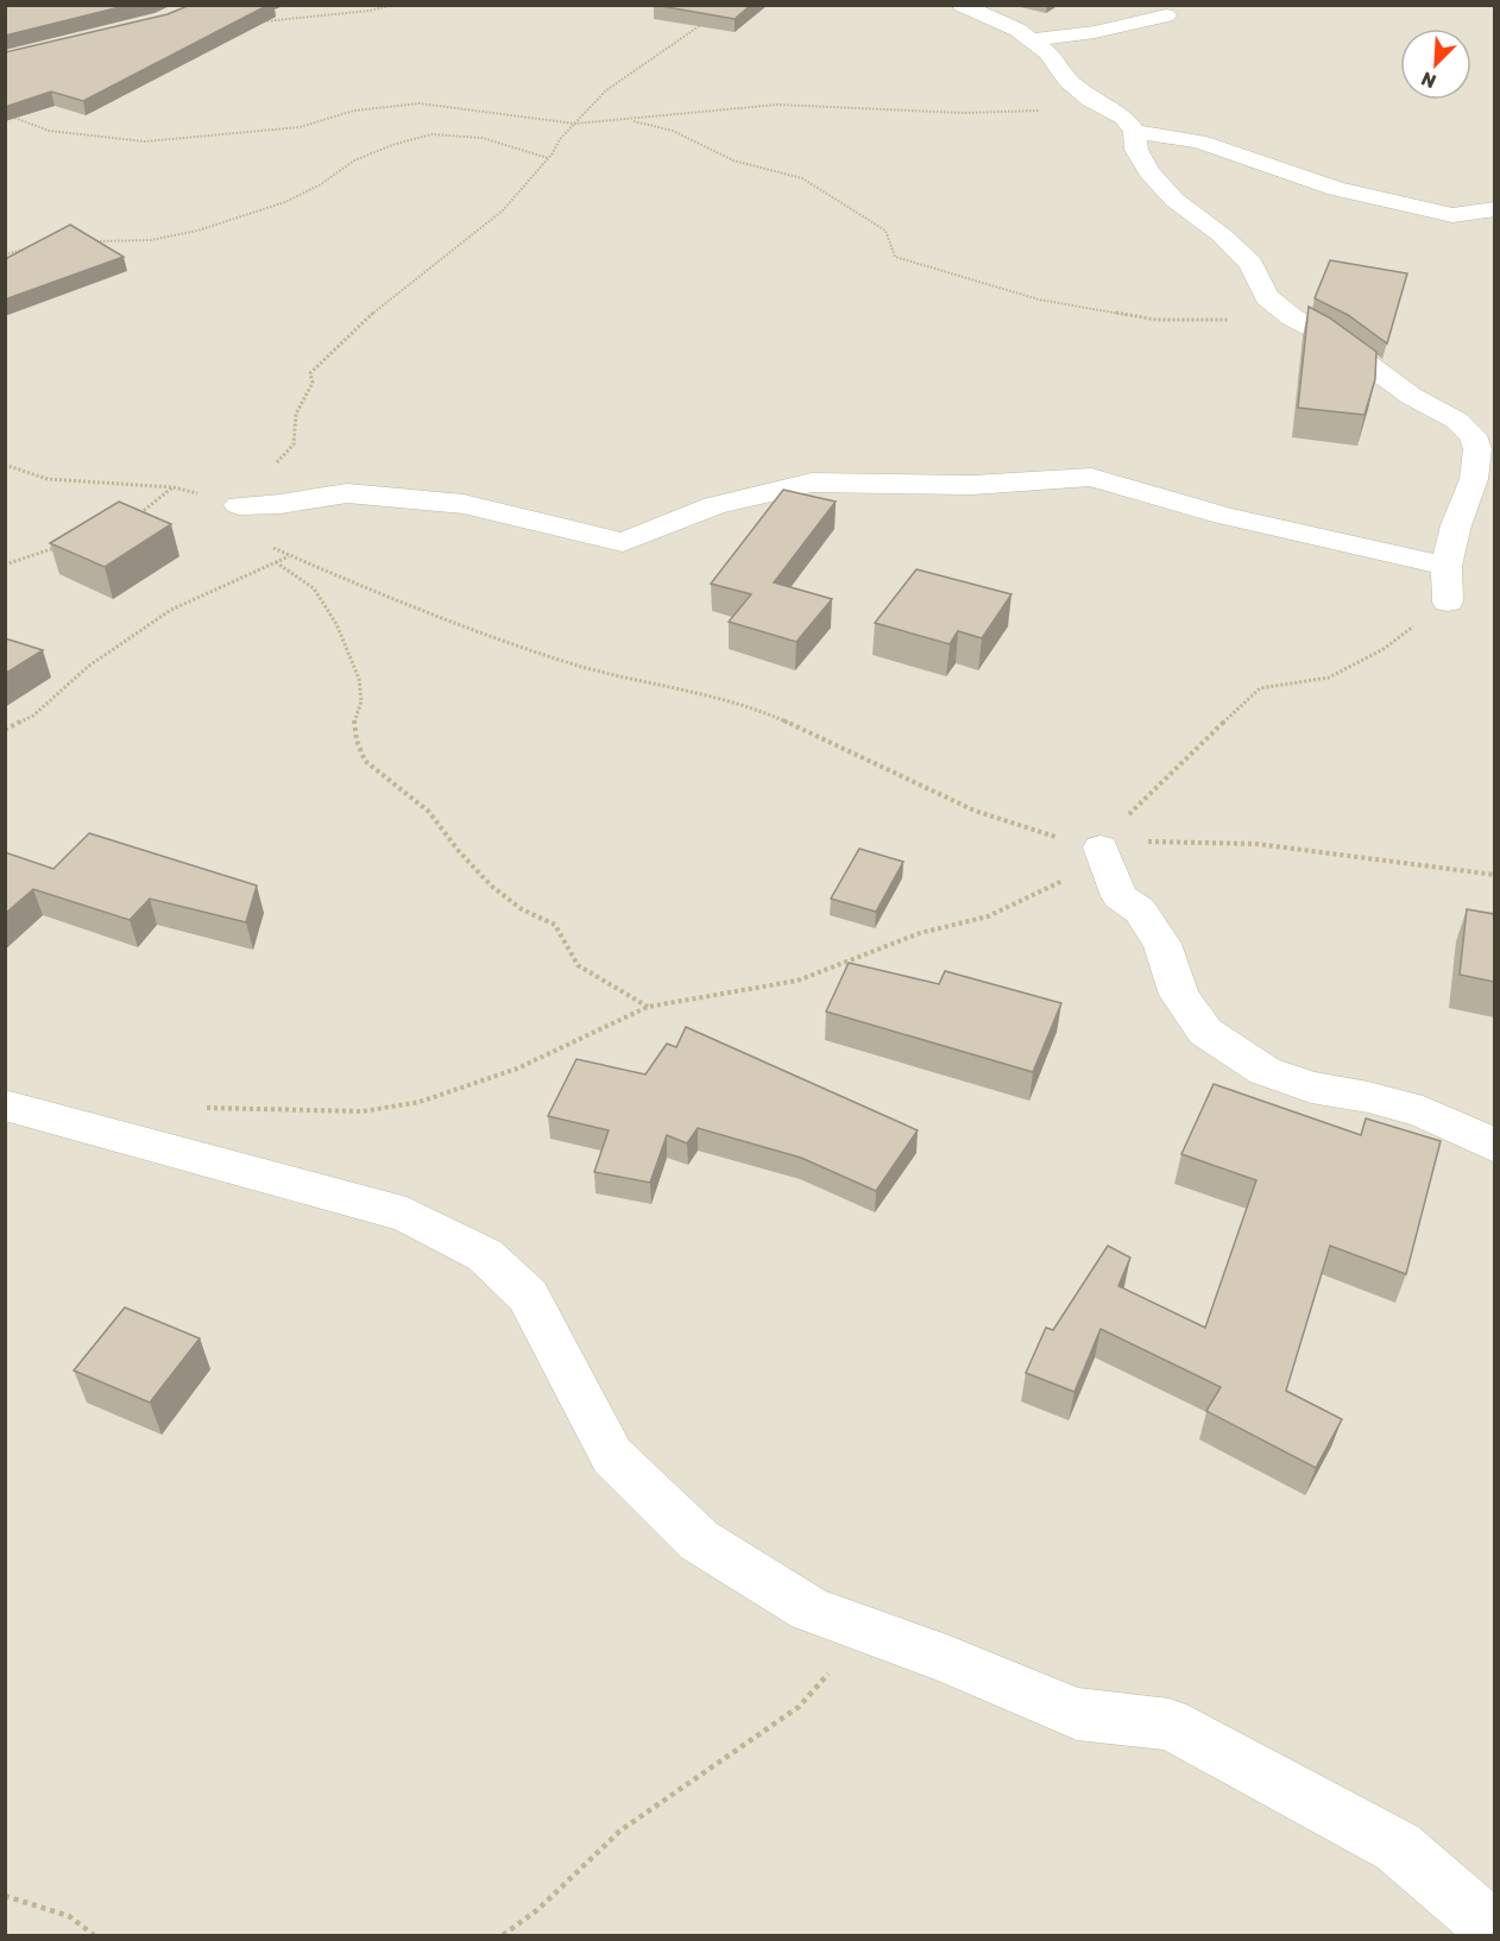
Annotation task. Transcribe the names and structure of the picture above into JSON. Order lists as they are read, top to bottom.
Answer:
{
  "north": "bottom left"
}
